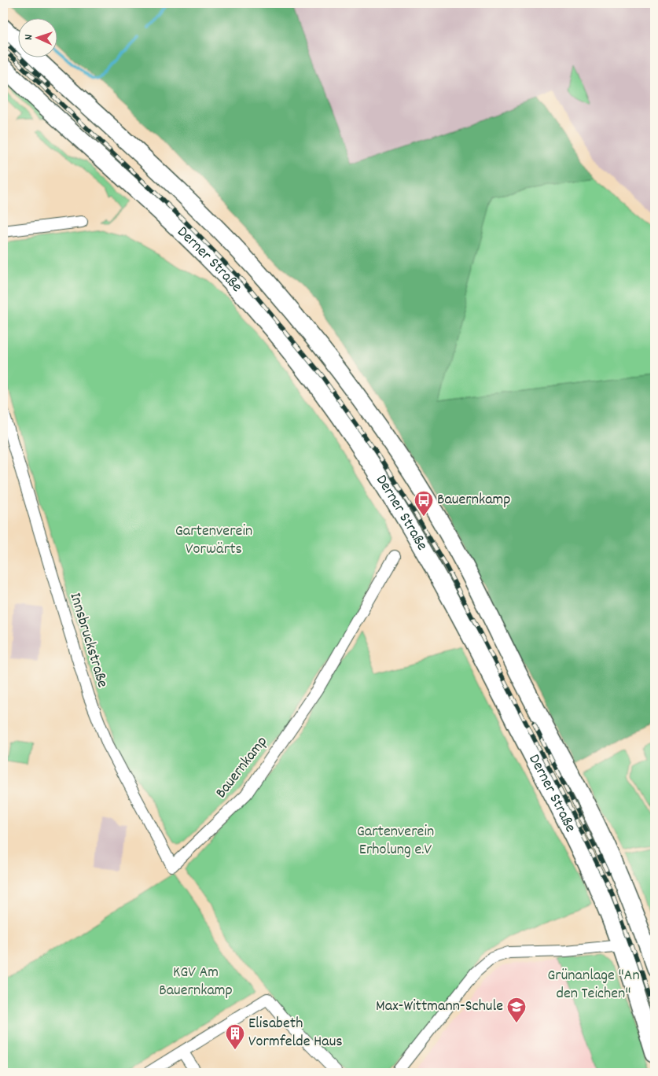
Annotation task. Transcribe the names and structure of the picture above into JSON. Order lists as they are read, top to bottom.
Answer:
{
  "streets": {
    "main road": ["Derner Straße"],
    "street": ["Innsbruckstraße", "Bauernkamp"]
  },
  "crossings": [
    ["Innsbruckstraße", "Bauernkamp"]
  ],
  "parks": [
    "Gartenverein Vorwärts",
    "Gartenverein Erholung e.V",
    "KGV Am Bauernkamp",
    "Grünanlage \"An den Teichen\""
  ],
  "places": {
    "bus stop": ["Bauernkamp"],
    "school or university": ["Max-Wittmann-Schule"],
    "building": ["Elisabeth Vormfelde Haus"]
  },
  "north": "left"
}
